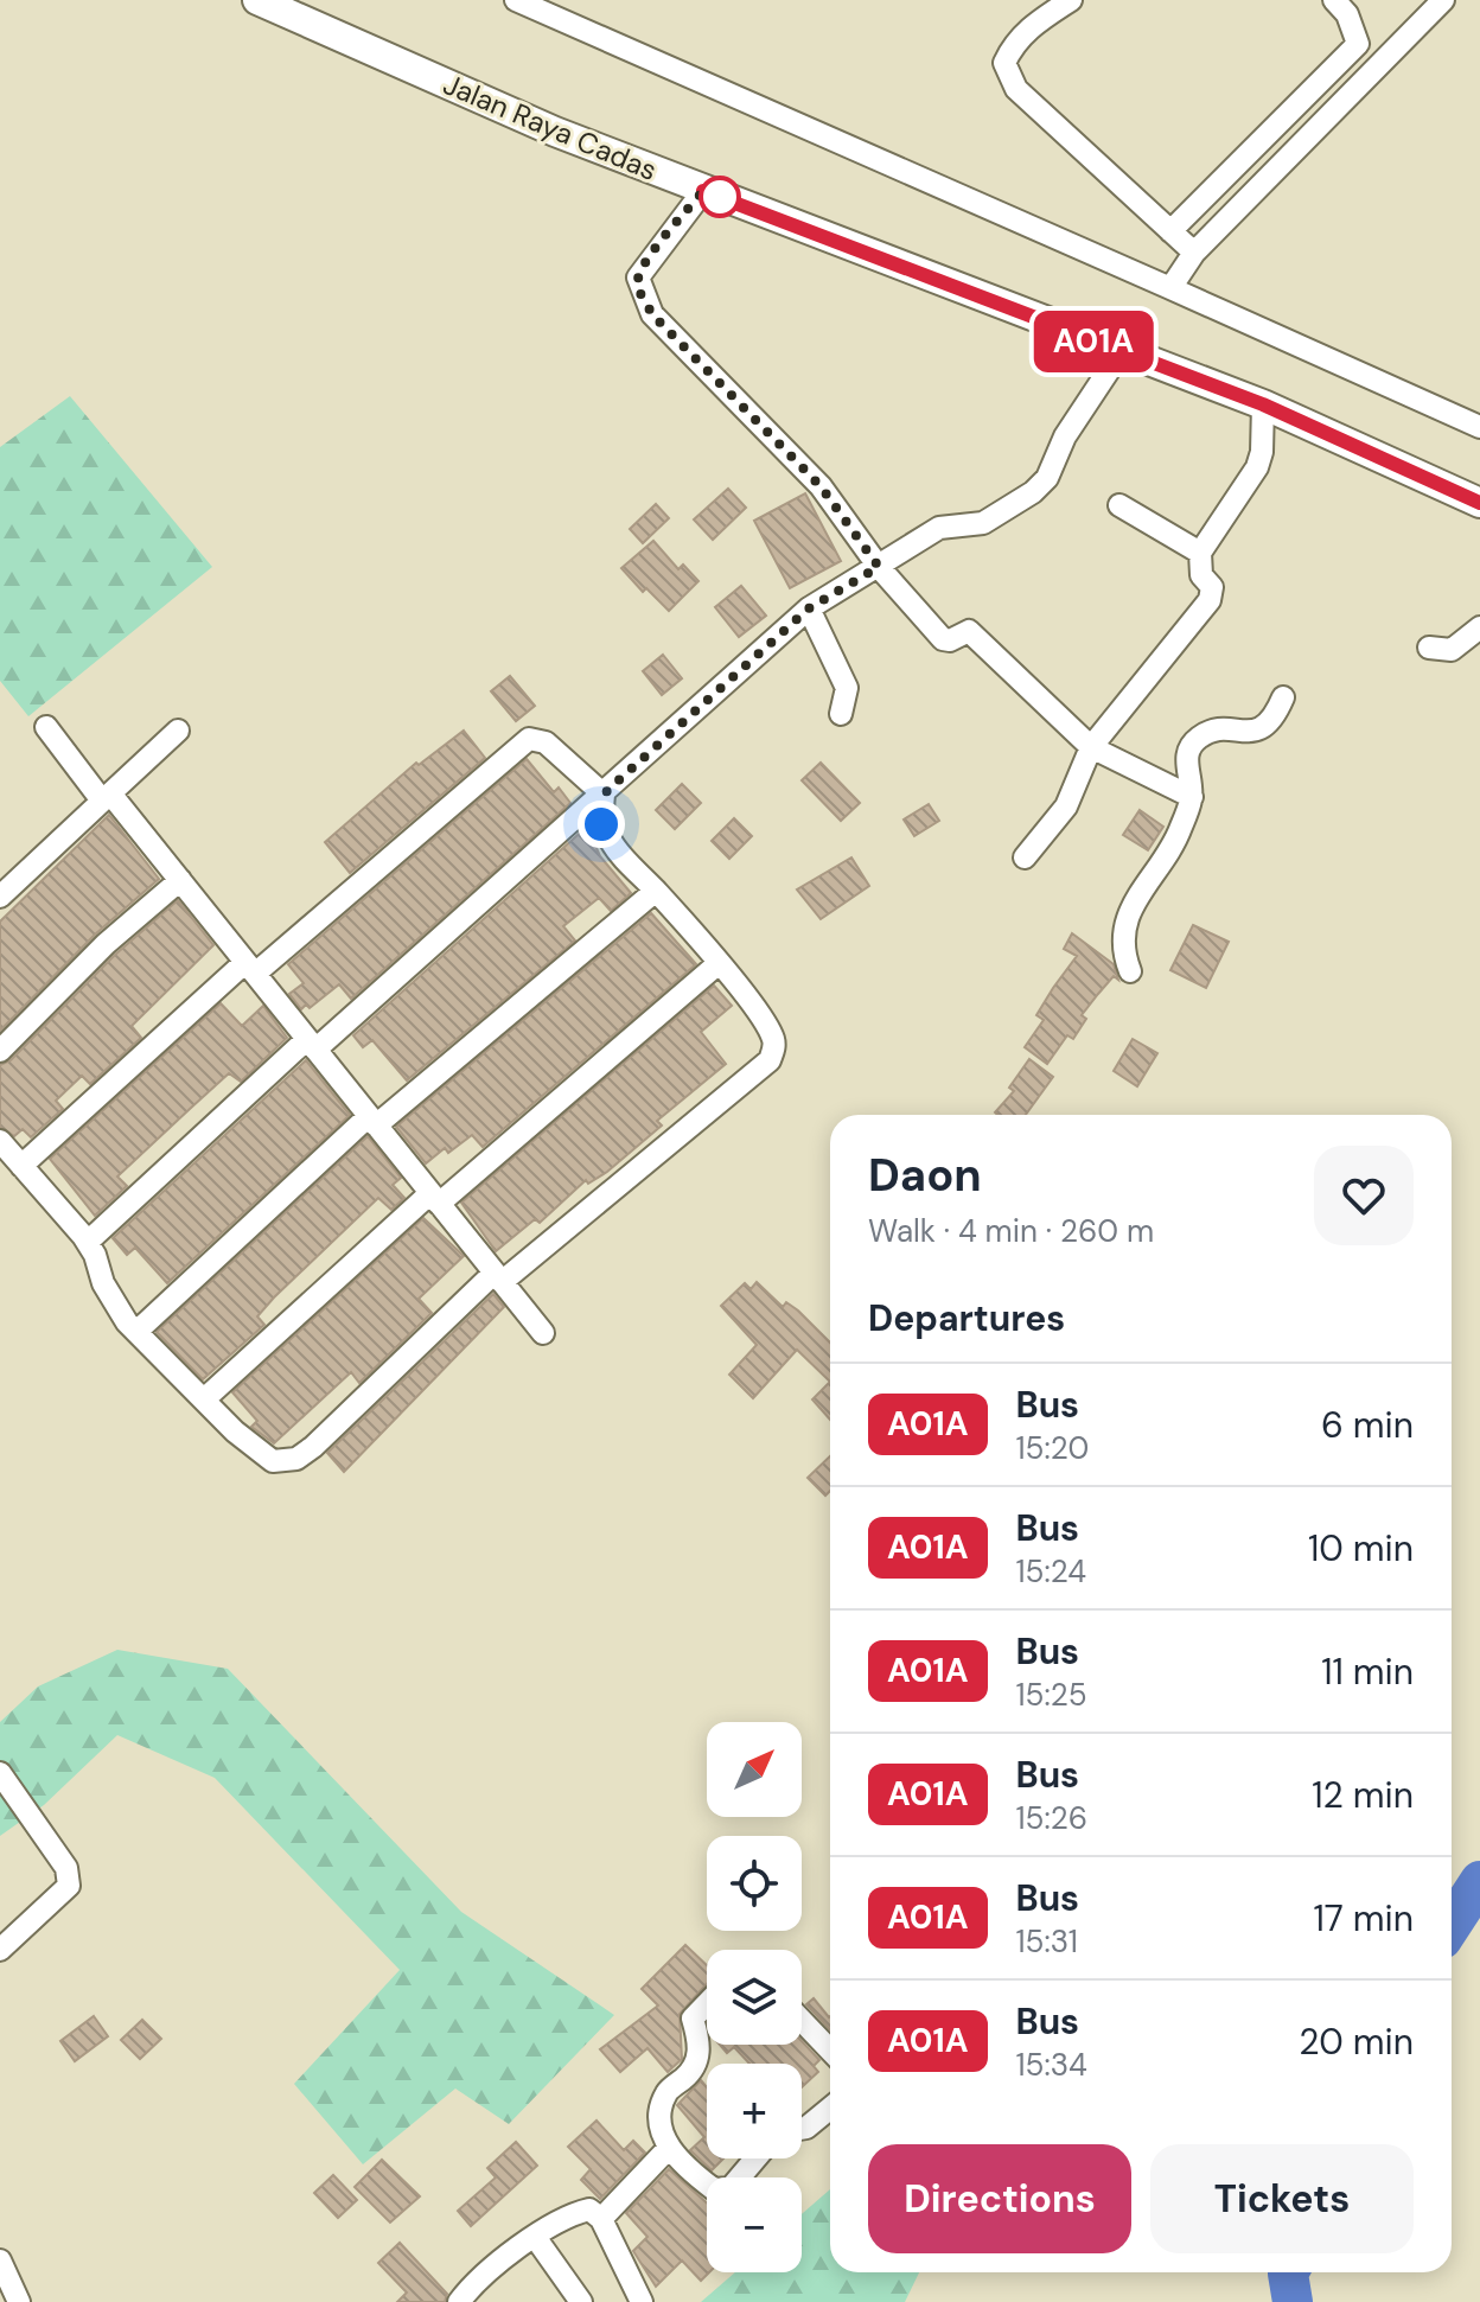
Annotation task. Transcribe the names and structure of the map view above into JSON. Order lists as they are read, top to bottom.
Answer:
{
  "streets": {
    "street": ["Jalan Raya Cadas"]
  },
  "lines": ["bus line A01A"],
  "north": "top right",
  "page": {
    "on_map": "A01A",
    "heading": [
      ["Daon", "Walk · 4 min · 260 m"],
      "Departures"
    ],
    "list": [
      {
        "mark": "A01A",
        "name": "Bus",
        "note": "15:20",
        "value": "6 min"
      },
      {
        "mark": "A01A",
        "name": "Bus",
        "note": "15:24",
        "value": "10 min"
      },
      {
        "mark": "A01A",
        "name": "Bus",
        "note": "15:25",
        "value": "11 min"
      },
      {
        "mark": "A01A",
        "name": "Bus",
        "note": "15:26",
        "value": "12 min"
      },
      {
        "mark": "A01A",
        "name": "Bus",
        "note": "15:31",
        "value": "17 min"
      },
      {
        "mark": "A01A",
        "name": "Bus",
        "note": "15:34",
        "value": "20 min"
      }
    ],
    "map_buttons": ["+", "−"],
    "buttons": ["Directions", "Tickets"]
  }
}
